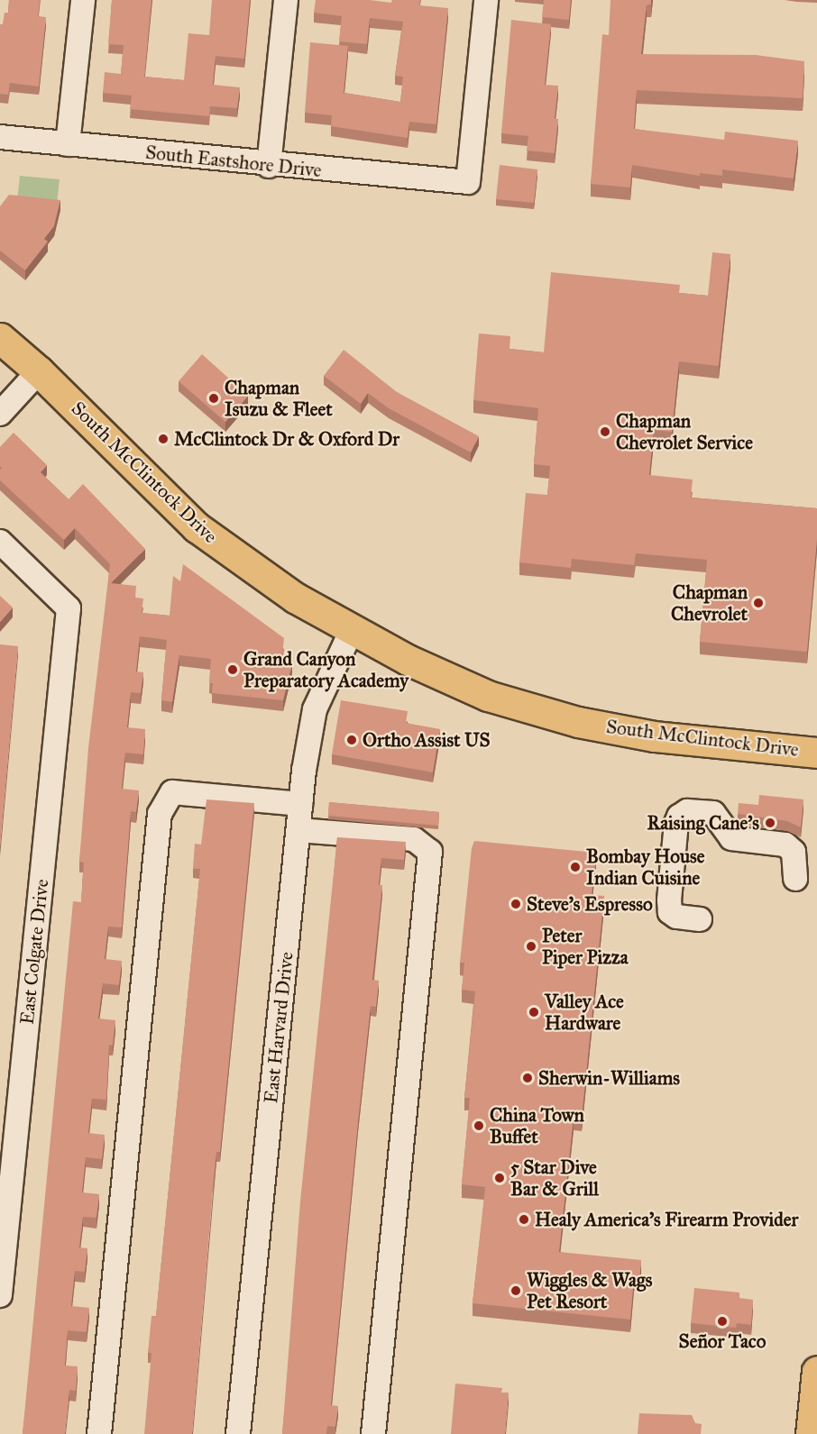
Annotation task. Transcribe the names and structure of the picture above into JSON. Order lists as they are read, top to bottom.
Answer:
{
  "streets": {
    "main road": ["South McClintock Drive"],
    "street": ["South Eastshore Drive", "East Colgate Drive", "East Harvard Drive"]
  },
  "crossings": [
    ["South McClintock Drive", "East Harvard Drive"]
  ],
  "places": [
    "Chapman Isuzu & Fleet",
    "Chapman Chevrolet Service",
    "McClintock Dr & Oxford Dr",
    "Chapman Chevrolet",
    "Grand Canyon Preparatory Academy",
    "Ortho Assist US",
    "Raising Cane's",
    "Bombay House Indian Cuisine",
    "Steve's Espresso",
    "Peter Piper Pizza",
    "Valley Ace Hardware",
    "Sherwin-Williams",
    "China Town Buffet",
    "5 Star Dive Bar & Grill",
    "Healy America's Firearm Provider",
    "Wiggles & Wags Pet Resort",
    "Señor Taco"
  ]
}
